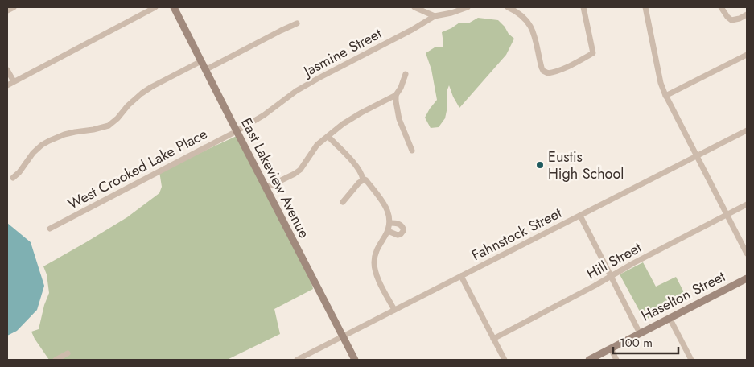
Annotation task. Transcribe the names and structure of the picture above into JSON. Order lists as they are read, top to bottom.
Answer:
{
  "streets": {
    "street": [
      "Jasmine Street",
      "West Crooked Lake Place",
      "East Lakeview Avenue",
      "Fahnstock Street",
      "Hill Street",
      "Haselton Street"
    ]
  },
  "crossings": [
    ["Jasmine Street", "West Crooked Lake Place"],
    ["Jasmine Street", "East Lakeview Avenue"],
    ["West Crooked Lake Place", "East Lakeview Avenue"],
    ["East Lakeview Avenue", "Fahnstock Street"]
  ],
  "places": ["Eustis High School"],
  "scale_bar": "100 m"
}
